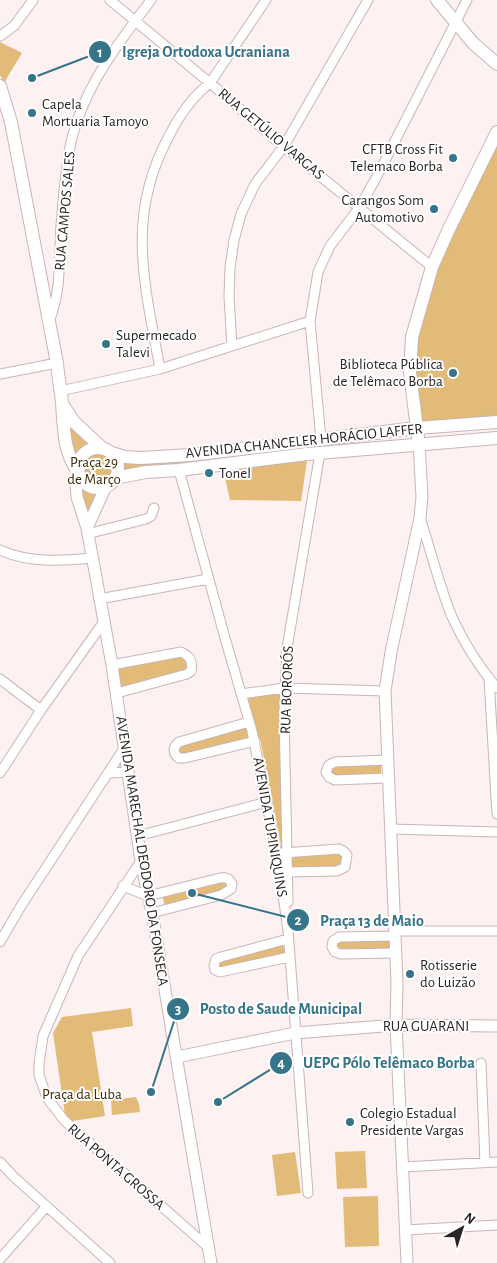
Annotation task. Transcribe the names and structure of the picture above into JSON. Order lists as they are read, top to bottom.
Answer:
{
  "streets": {
    "main road": ["AVENIDA CHANCELER HORÁCIO LAFFER", "AVENIDA MARECHAL DEODORO DA FONSECA"],
    "street": [
      "RUA GETÚLIO VARGAS",
      "RUA CAMPOS SALES",
      "RUA BORORÓS",
      "AVENIDA TUPINIQUINS",
      "RUA GUARANI",
      "RUA PONTA GROSSA"
    ]
  },
  "crossings": [
    ["RUA GETÚLIO VARGAS", "RUA CAMPOS SALES"],
    ["RUA CAMPOS SALES", "AVENIDA MARECHAL DEODORO DA FONSECA"],
    ["AVENIDA CHANCELER HORÁCIO LAFFER", "RUA BORORÓS"],
    ["AVENIDA CHANCELER HORÁCIO LAFFER", "AVENIDA TUPINIQUINS"],
    ["AVENIDA CHANCELER HORÁCIO LAFFER", "AVENIDA MARECHAL DEODORO DA FONSECA"],
    ["RUA BORORÓS", "AVENIDA TUPINIQUINS"],
    ["AVENIDA TUPINIQUINS", "RUA GUARANI"],
    ["AVENIDA MARECHAL DEODORO DA FONSECA", "RUA GUARANI"],
    ["AVENIDA MARECHAL DEODORO DA FONSECA", "RUA PONTA GROSSA"]
  ],
  "parks": ["Praça 29 de Março", "Praça da Luba"],
  "places": [
    "Igreja Ortodoxa Ucraniana",
    "Capela Mortuaria Tamoyo",
    "CFTB Cross Fit Telemaco Borba",
    "Carangos Som Automotivo",
    "Supermecado Talevi",
    "Biblioteca Pública de Telêmaco Borba",
    "Tonel",
    "Praça 13 de Maio",
    "Rotisserie do Luizão",
    "Posto de Saude Municipal",
    "UEPG Pólo Telêmaco Borba",
    "Colegio Estadual Presidente Vargas"
  ],
  "north": "top right"
}
